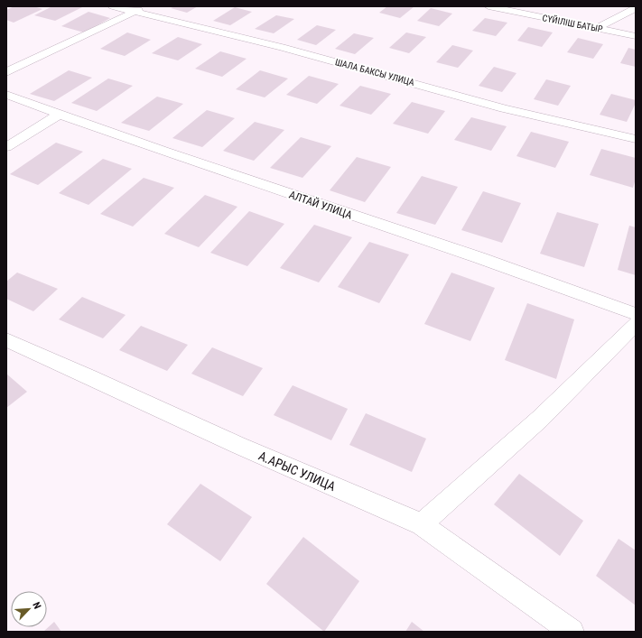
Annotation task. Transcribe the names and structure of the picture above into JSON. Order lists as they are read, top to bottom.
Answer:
{
  "streets": {
    "street": [
      "СҮЙІЛІШ БАТЫР",
      "ШАЛА БАКСЫ УЛИЦА",
      "АЛТАЙ УЛИЦА",
      "А.АРЫС УЛИЦА"
    ]
  },
  "north": "top right"
}
